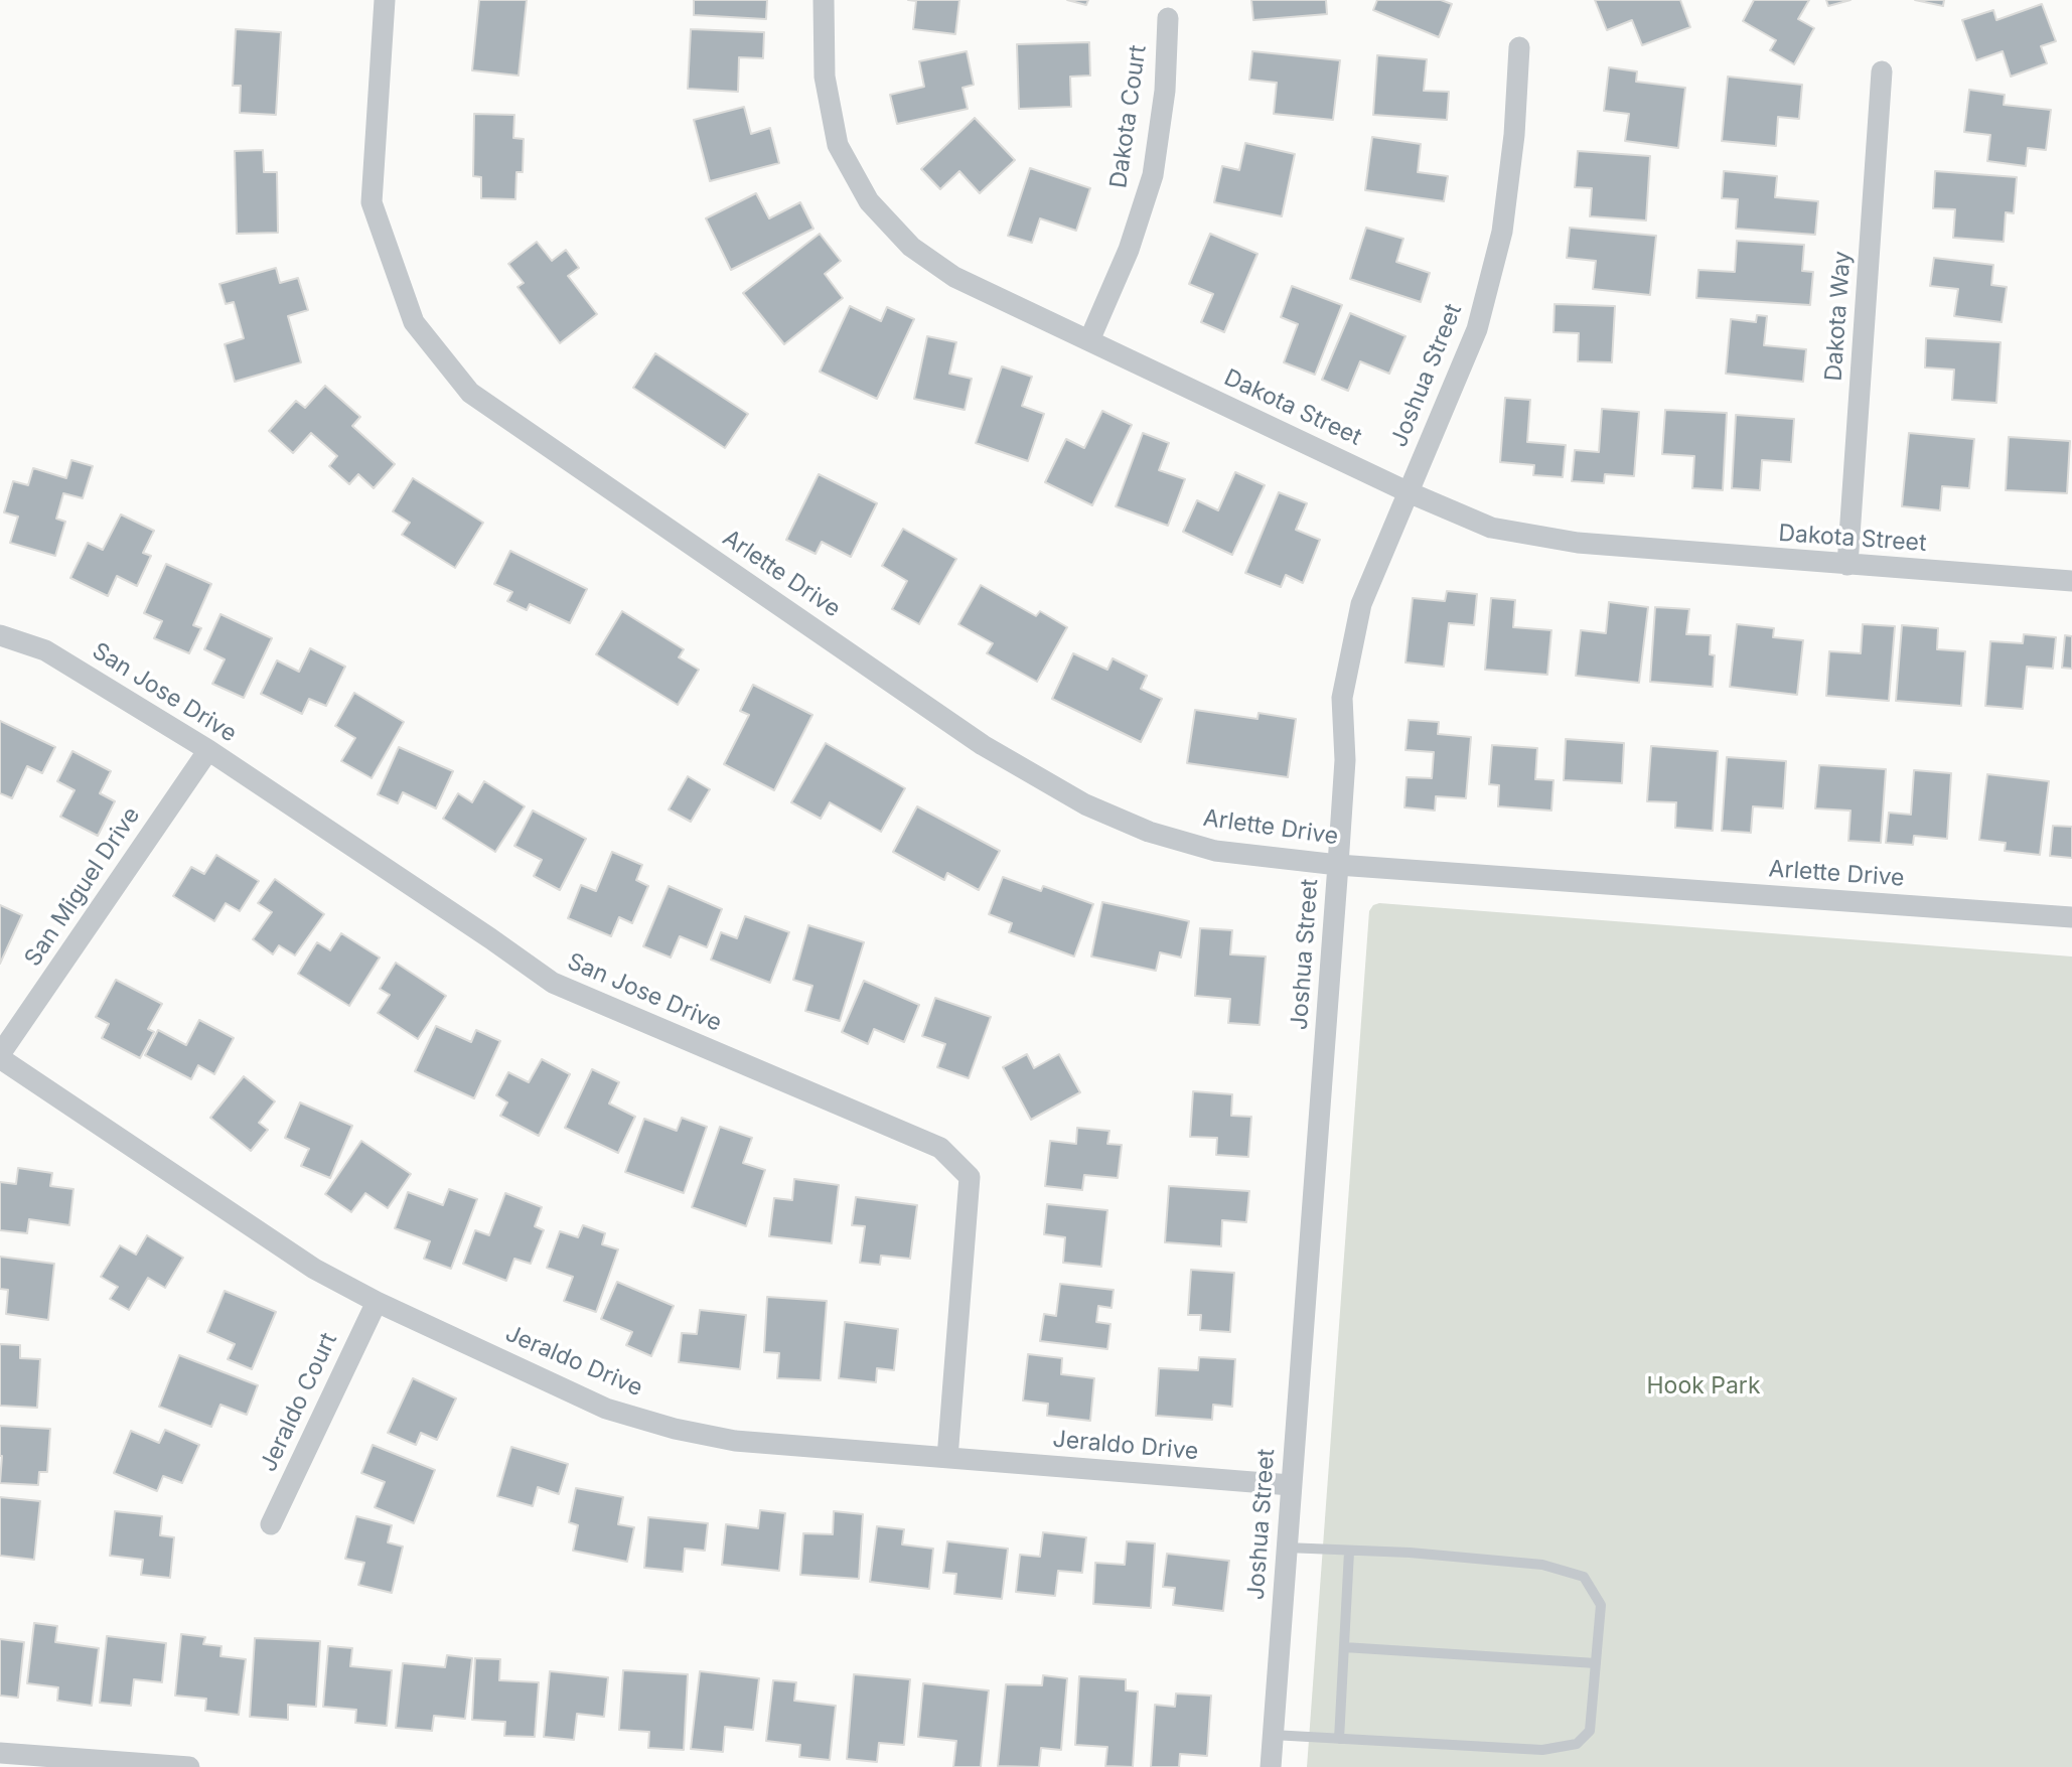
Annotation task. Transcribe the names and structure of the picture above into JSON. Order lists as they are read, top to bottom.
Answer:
{
  "streets": {
    "street": [
      "Dakota Court",
      "Dakota Way",
      "Joshua Street",
      "Dakota Street",
      "Arlette Drive",
      "San Jose Drive",
      "San Miguel Drive",
      "Jeraldo Drive",
      "Jeraldo Court"
    ]
  },
  "crossings": [
    ["Dakota Court", "Dakota Street"],
    ["Dakota Way", "Dakota Street"],
    ["Joshua Street", "Dakota Street"],
    ["Joshua Street", "Arlette Drive"],
    ["Joshua Street", "Jeraldo Drive"],
    ["San Jose Drive", "San Miguel Drive"],
    ["San Jose Drive", "Jeraldo Drive"],
    ["San Miguel Drive", "Jeraldo Drive"],
    ["Jeraldo Drive", "Jeraldo Court"]
  ],
  "parks": ["Hook Park"]
}
